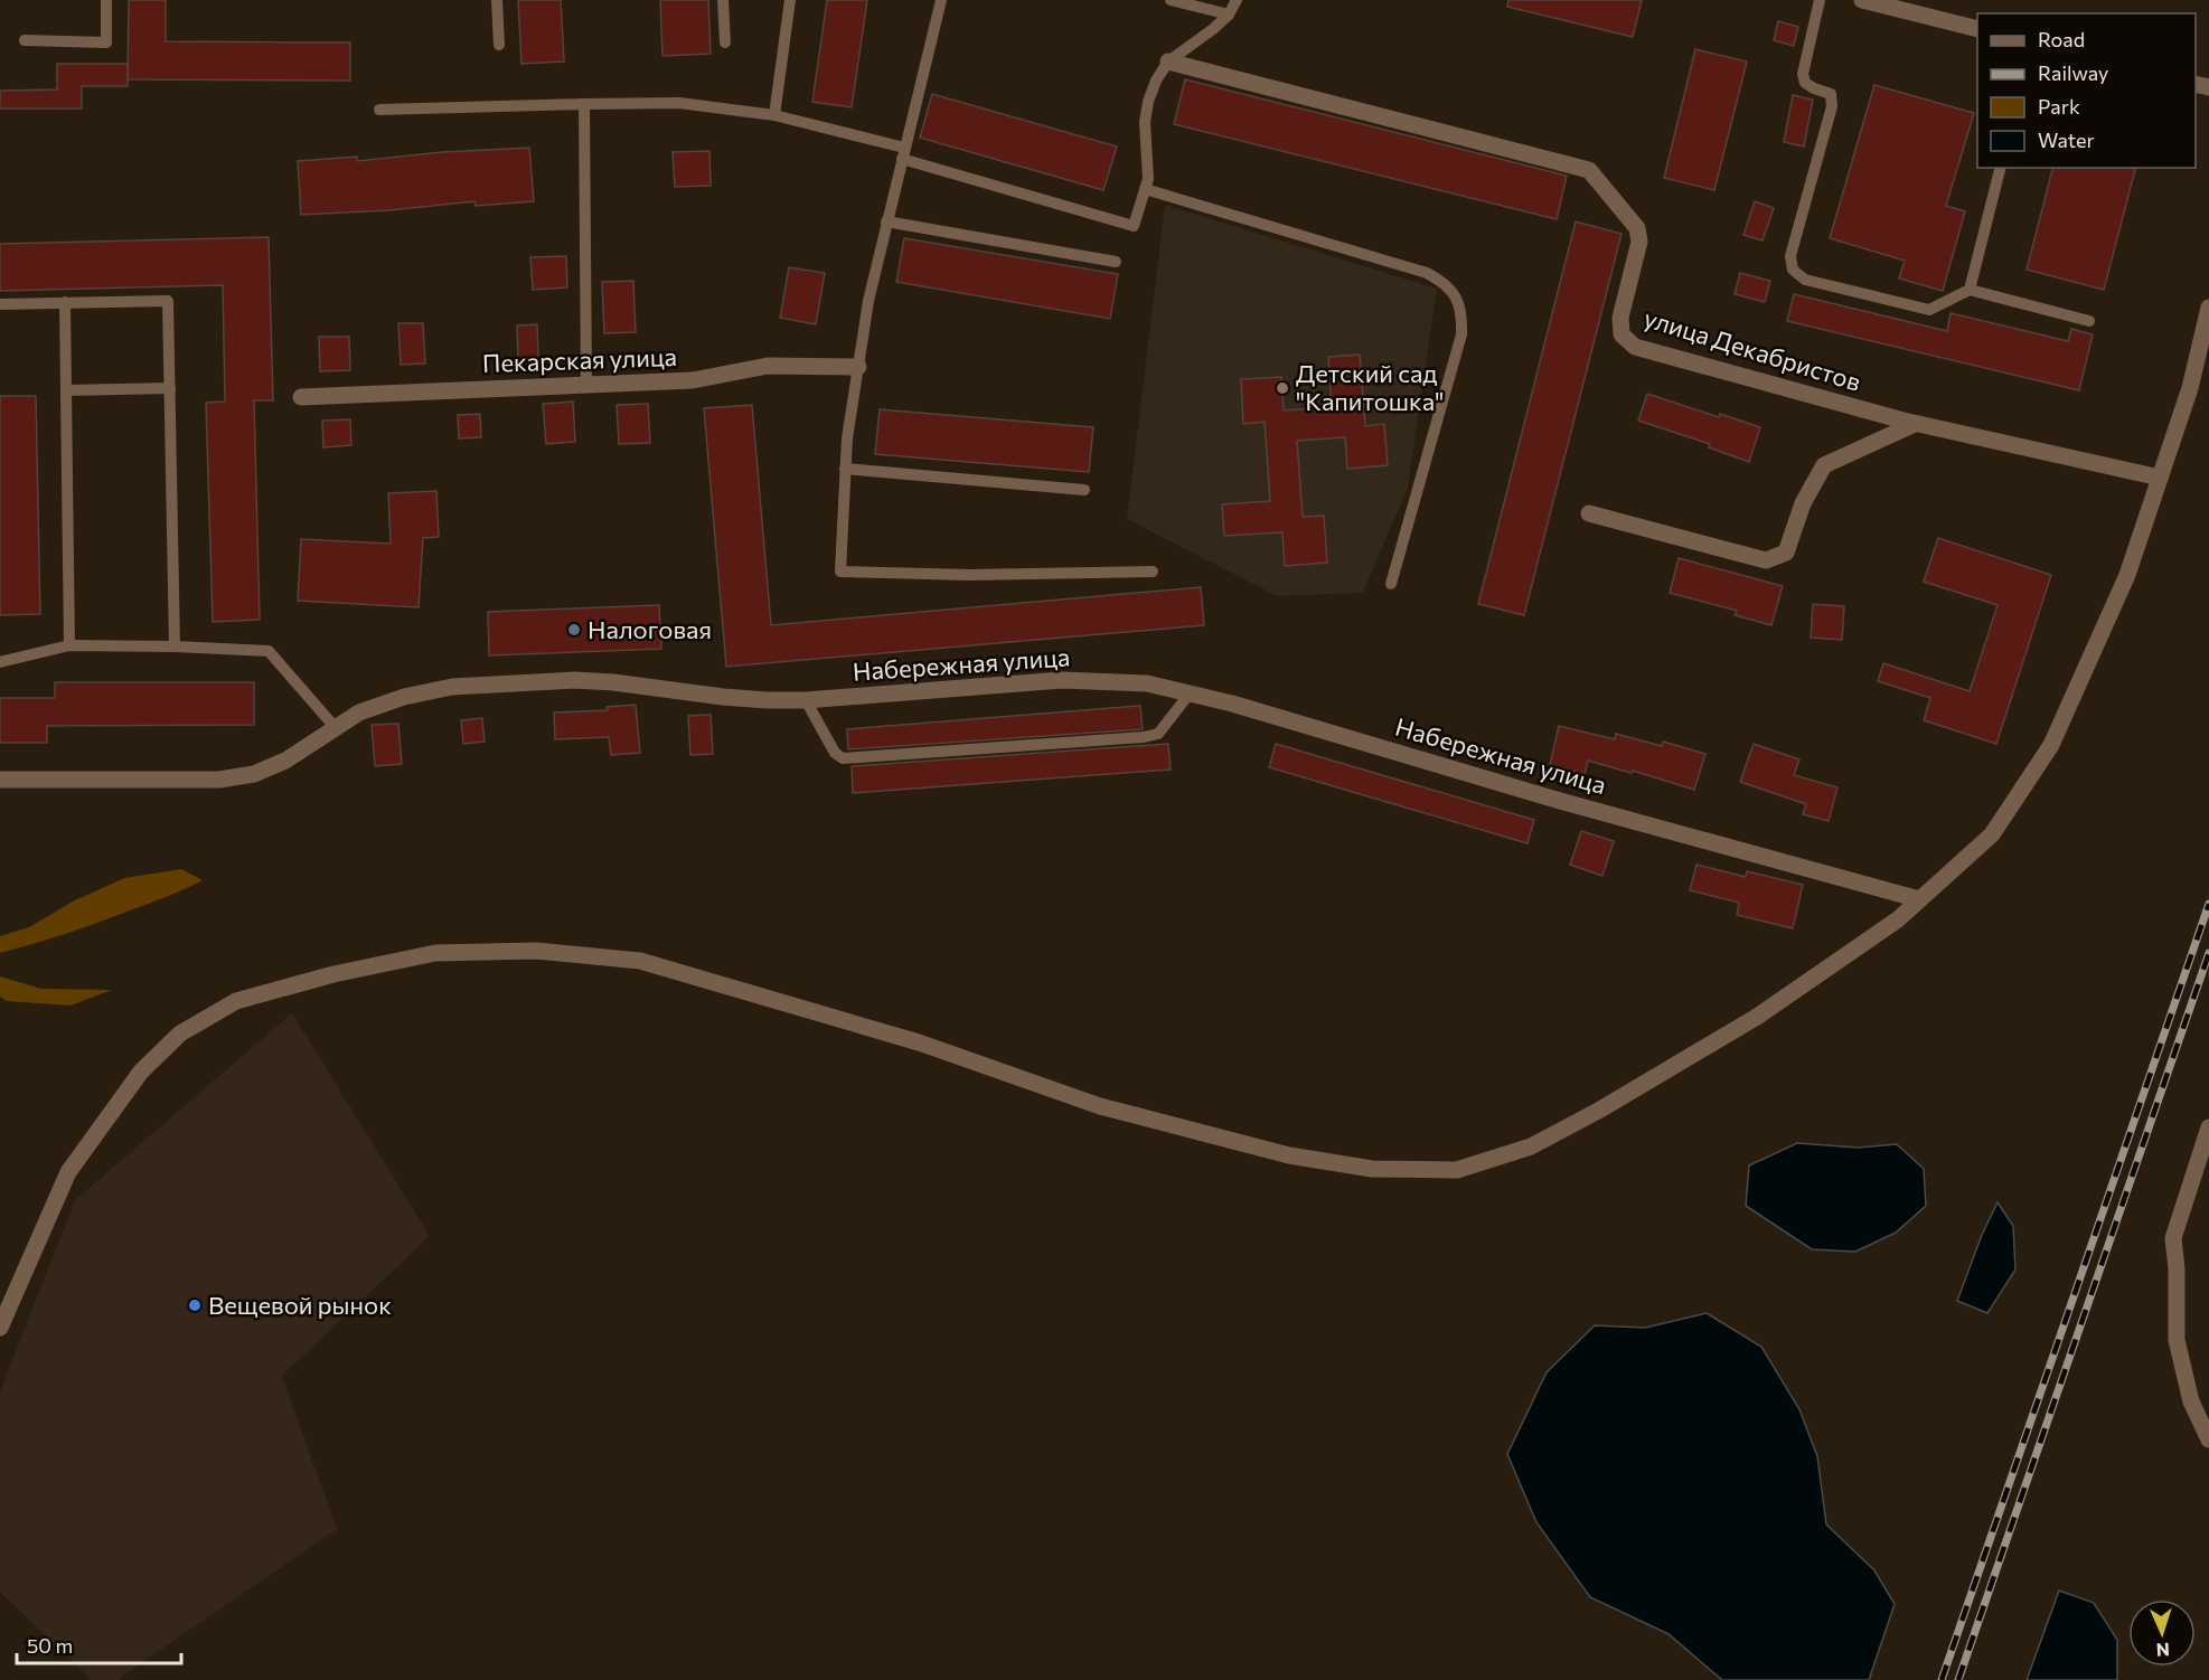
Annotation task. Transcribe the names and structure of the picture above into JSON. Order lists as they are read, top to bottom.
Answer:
{
  "streets": {
    "street": ["улица Декабристов", "Пекарская улица", "Набережная улица"]
  },
  "places": ["Детский сад \"Капитошка\"", "Налоговая", "Вещевой рынок"],
  "legend": [
    "Road",
    "Railway",
    "Park",
    "Water"
  ],
  "scale_bar": "50 m",
  "north": "bottom"
}
